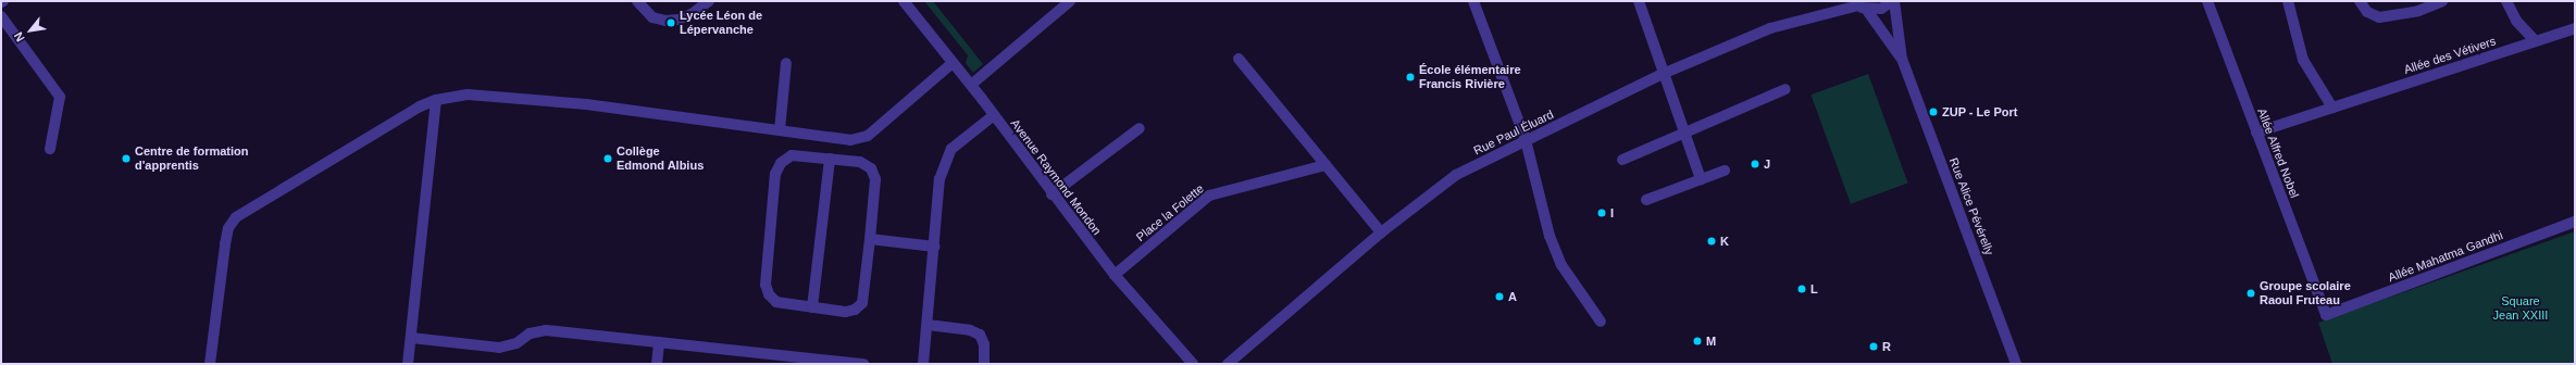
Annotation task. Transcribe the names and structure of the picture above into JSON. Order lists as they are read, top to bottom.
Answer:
{
  "streets": {
    "street": [
      "Allée des Vétivers",
      "Rue Paul Éluard",
      "Allée Alfred Nobel",
      "Avenue Raymond Mondon",
      "Rue Alice Pévérelly",
      "Place la Folette",
      "Allée Mahatma Gandhi"
    ]
  },
  "crossings": [
    ["Allée des Vétivers", "Allée Alfred Nobel"],
    ["Rue Paul Éluard", "Rue Alice Pévérelly"],
    ["Allée Alfred Nobel", "Allée Mahatma Gandhi"],
    ["Avenue Raymond Mondon", "Place la Folette"]
  ],
  "parks": ["Square Jean XXIII"],
  "places": [
    "Lycée Léon de Lépervanche",
    "École élémentaire Francis Rivière",
    "ZUP - Le Port",
    "Centre de formation d'apprentis",
    "Collège Edmond Albius",
    "J",
    "I",
    "K",
    "L",
    "Groupe scolaire Raoul Fruteau",
    "A",
    "M",
    "R"
  ],
  "north": "bottom left"
}
